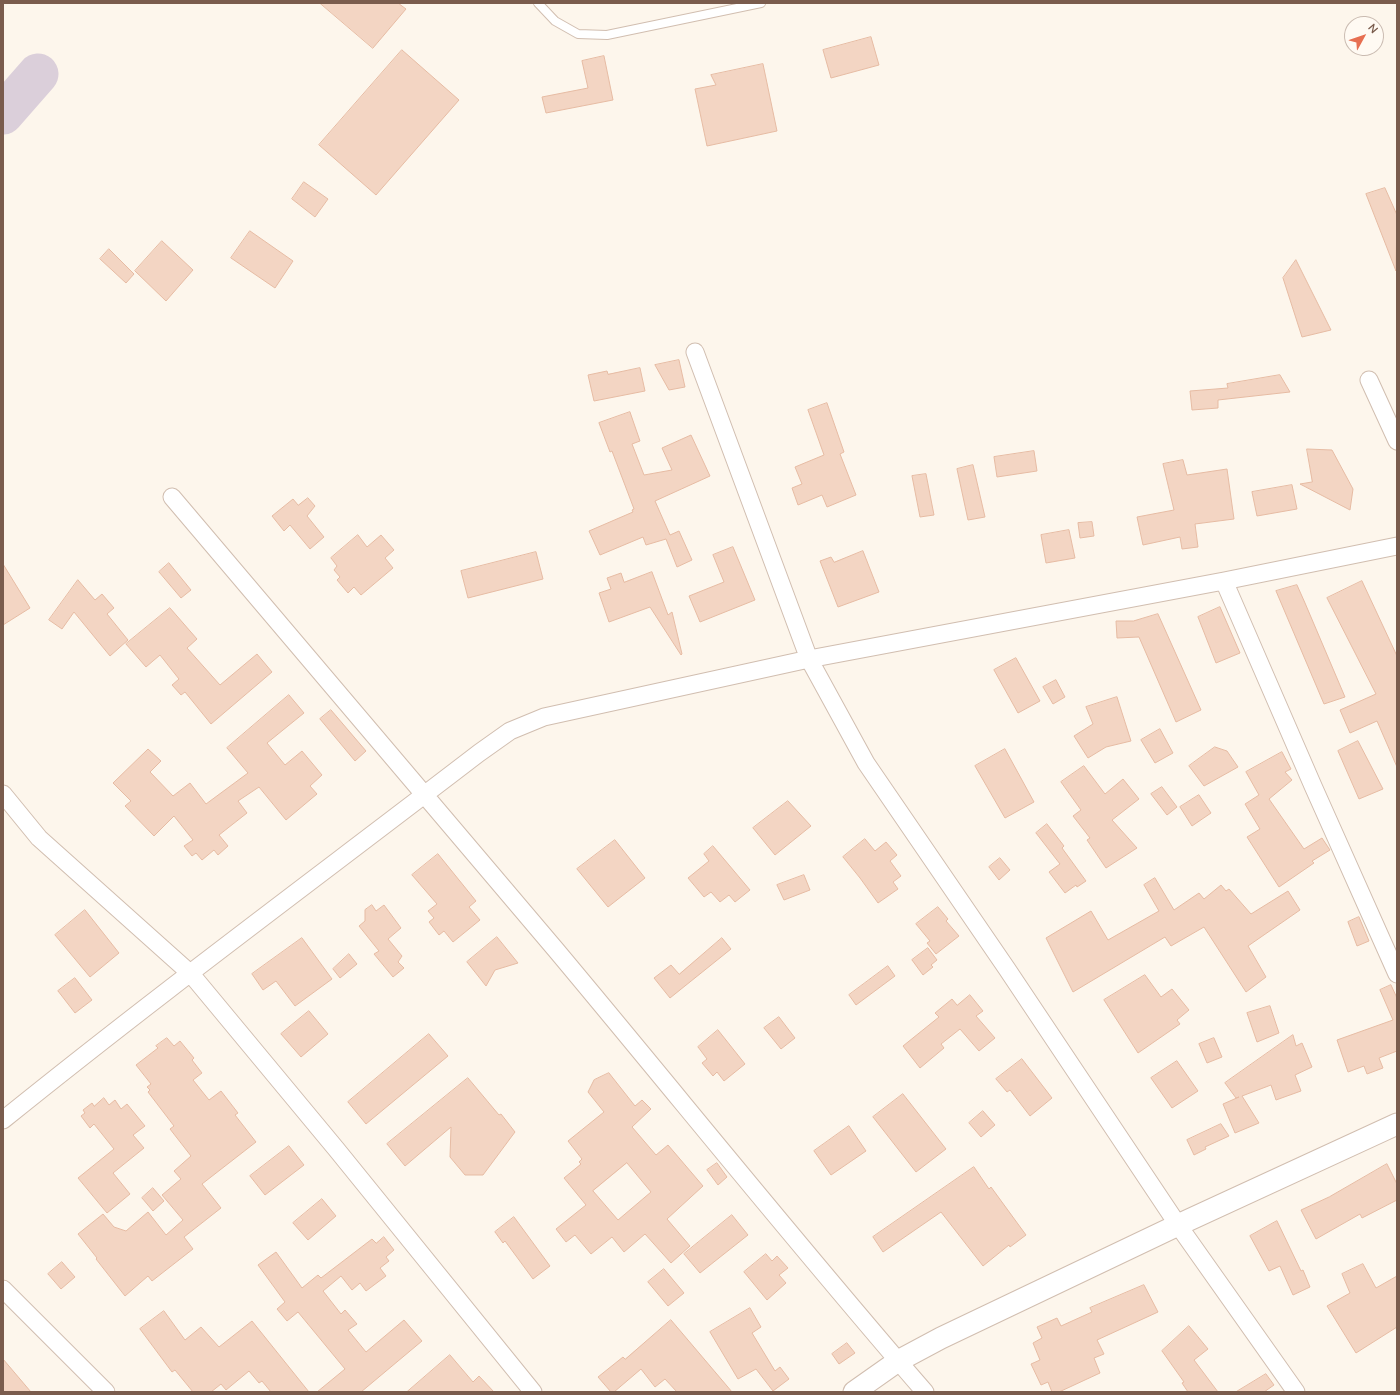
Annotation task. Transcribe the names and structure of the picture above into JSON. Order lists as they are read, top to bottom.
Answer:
{
  "north": "top right"
}
